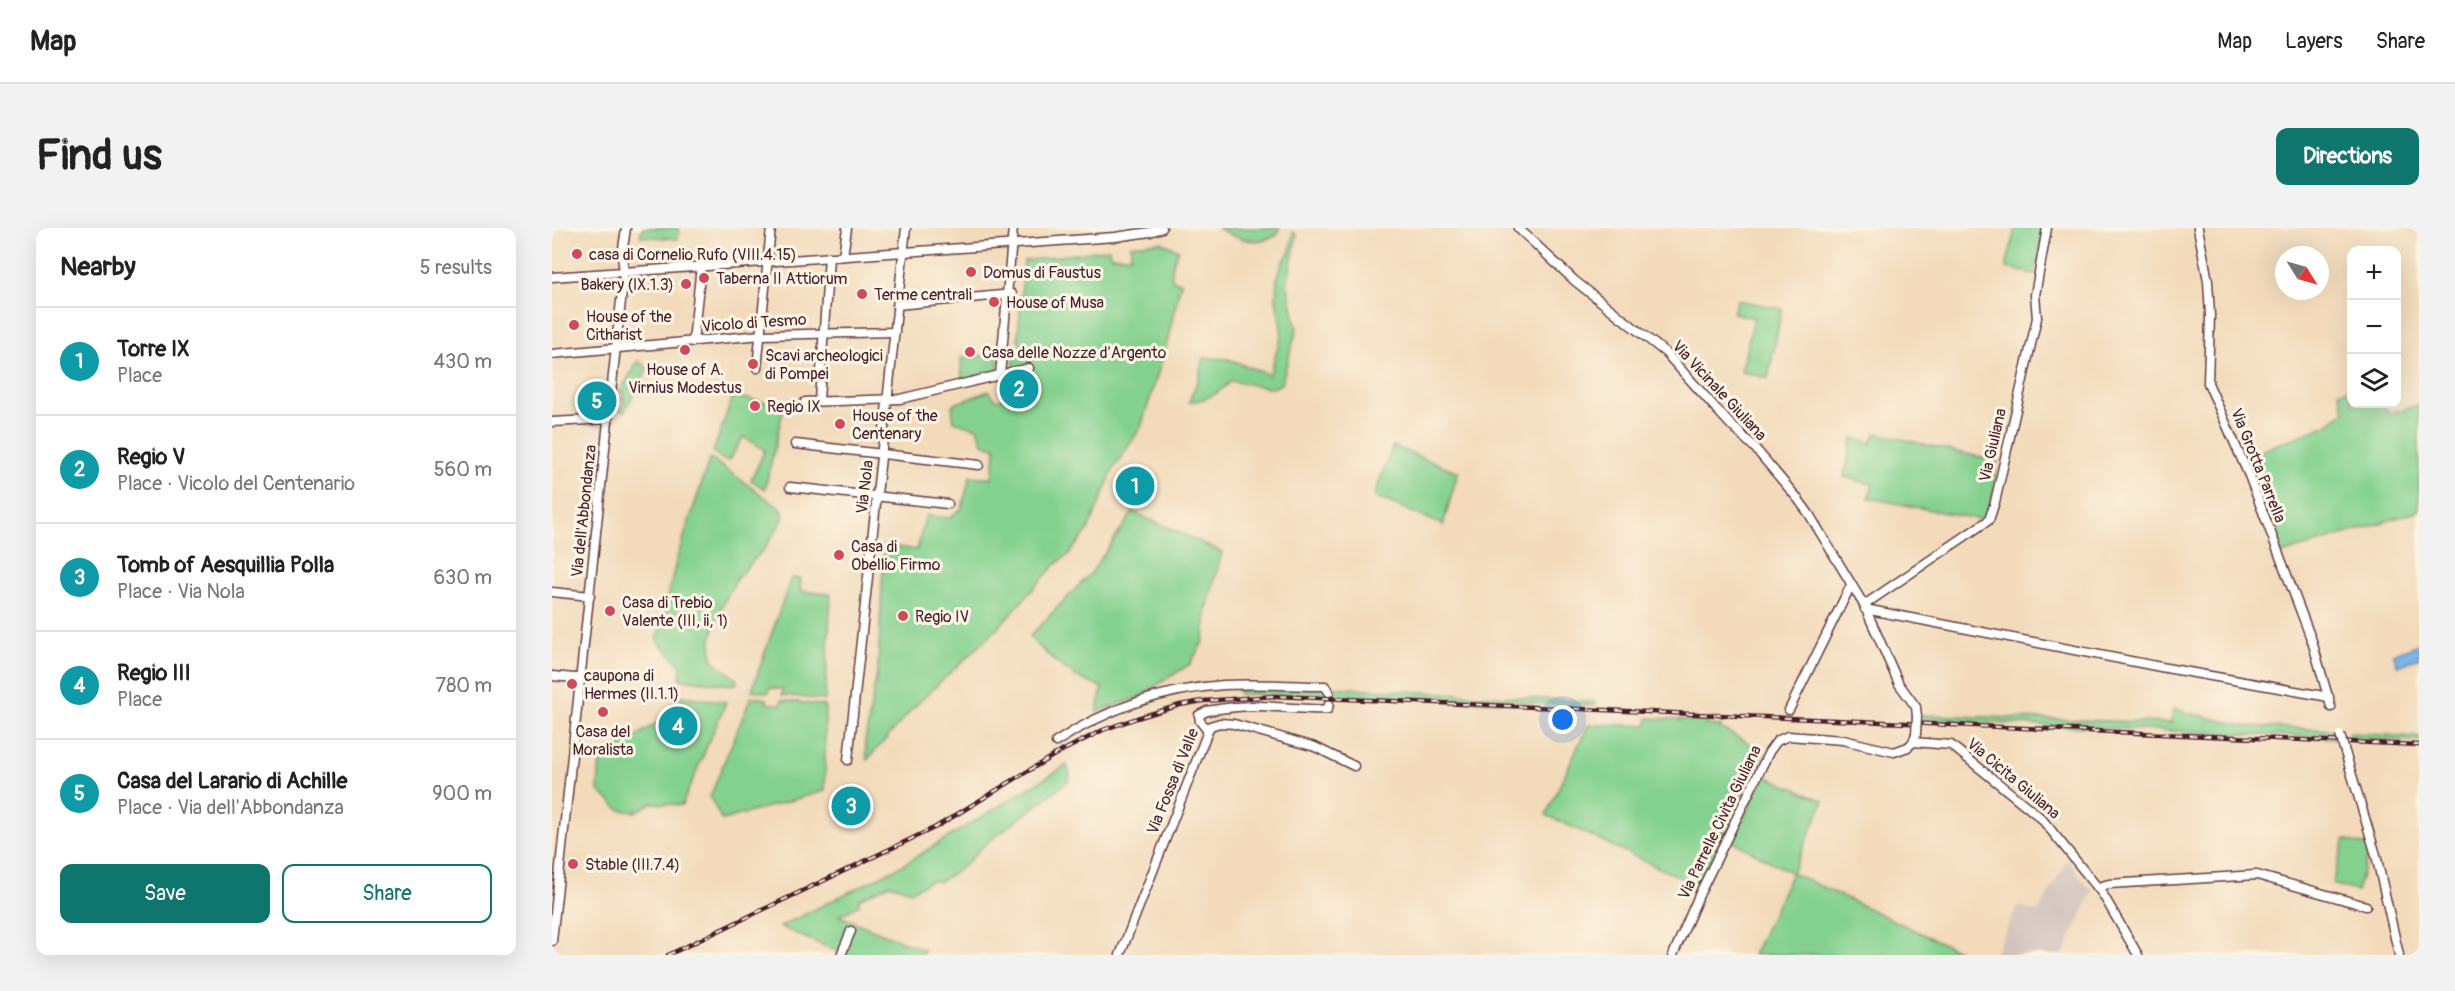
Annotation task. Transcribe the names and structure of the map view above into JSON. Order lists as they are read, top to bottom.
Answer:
{
  "streets": {
    "street": [
      "Vicolo di Tesmo",
      "Via Vicinale Giuliana",
      "Via Giuliana",
      "Via Grotta Parrella",
      "Via Nola",
      "Via dell'Abbondanza",
      "Via Cicita Giuliana",
      "Via Fossa di Valle",
      "Via Parrelle Civita Giuliana"
    ]
  },
  "crossings": [
    ["Vicolo di Tesmo", "Via Nola"],
    ["Vicolo di Tesmo", "Via dell'Abbondanza"],
    ["Via Vicinale Giuliana", "Via Giuliana"],
    ["Via Cicita Giuliana", "Via Parrelle Civita Giuliana"]
  ],
  "places": [
    "casa di Cornelio Rufo (VIII.4.15)",
    "Domus di Faustus",
    "Taberna II Attiorum",
    "Bakery (IX.1.3)",
    "Terme centrali",
    "House of Musa",
    "House of the Citharist",
    "House of A. Virnius Modestus",
    "Casa delle Nozze d'Argento",
    "Scavi archeologici di Pompei",
    "Regio IX",
    "House of the Centenary",
    "Casa di Obellio Firmo",
    "Casa di Trebio Valente (III, ii, 1)",
    "Regio IV",
    "caupona di Hermes (II.1.1)",
    "Casa del Moralista",
    "Stable (III.7.4)"
  ],
  "north": "bottom right",
  "page": {
    "header": "Map",
    "nav": ["Map", "Layers", "Share"],
    "buttons": [
      "Directions",
      ["Save", "Share"]
    ],
    "title": "Find us",
    "heading": ["Nearby", "5 results"],
    "map_buttons": ["+", "−"],
    "list": [
      {
        "mark": "1",
        "name": "Torre IX",
        "note": "Place",
        "value": "430 m"
      },
      {
        "mark": "2",
        "name": "Regio V",
        "note": "Place · Vicolo del Centenario",
        "value": "560 m"
      },
      {
        "mark": "3",
        "name": "Tomb of Aesquillia Polla",
        "note": "Place · Via Nola",
        "value": "630 m"
      },
      {
        "mark": "4",
        "name": "Regio III",
        "note": "Place",
        "value": "780 m"
      },
      {
        "mark": "5",
        "name": "Casa del Larario di Achille",
        "note": "Place · Via dell'Abbondanza",
        "value": "900 m"
      }
    ],
    "pins": [
      "2",
      "5",
      "1",
      "4",
      "3"
    ]
  }
}
